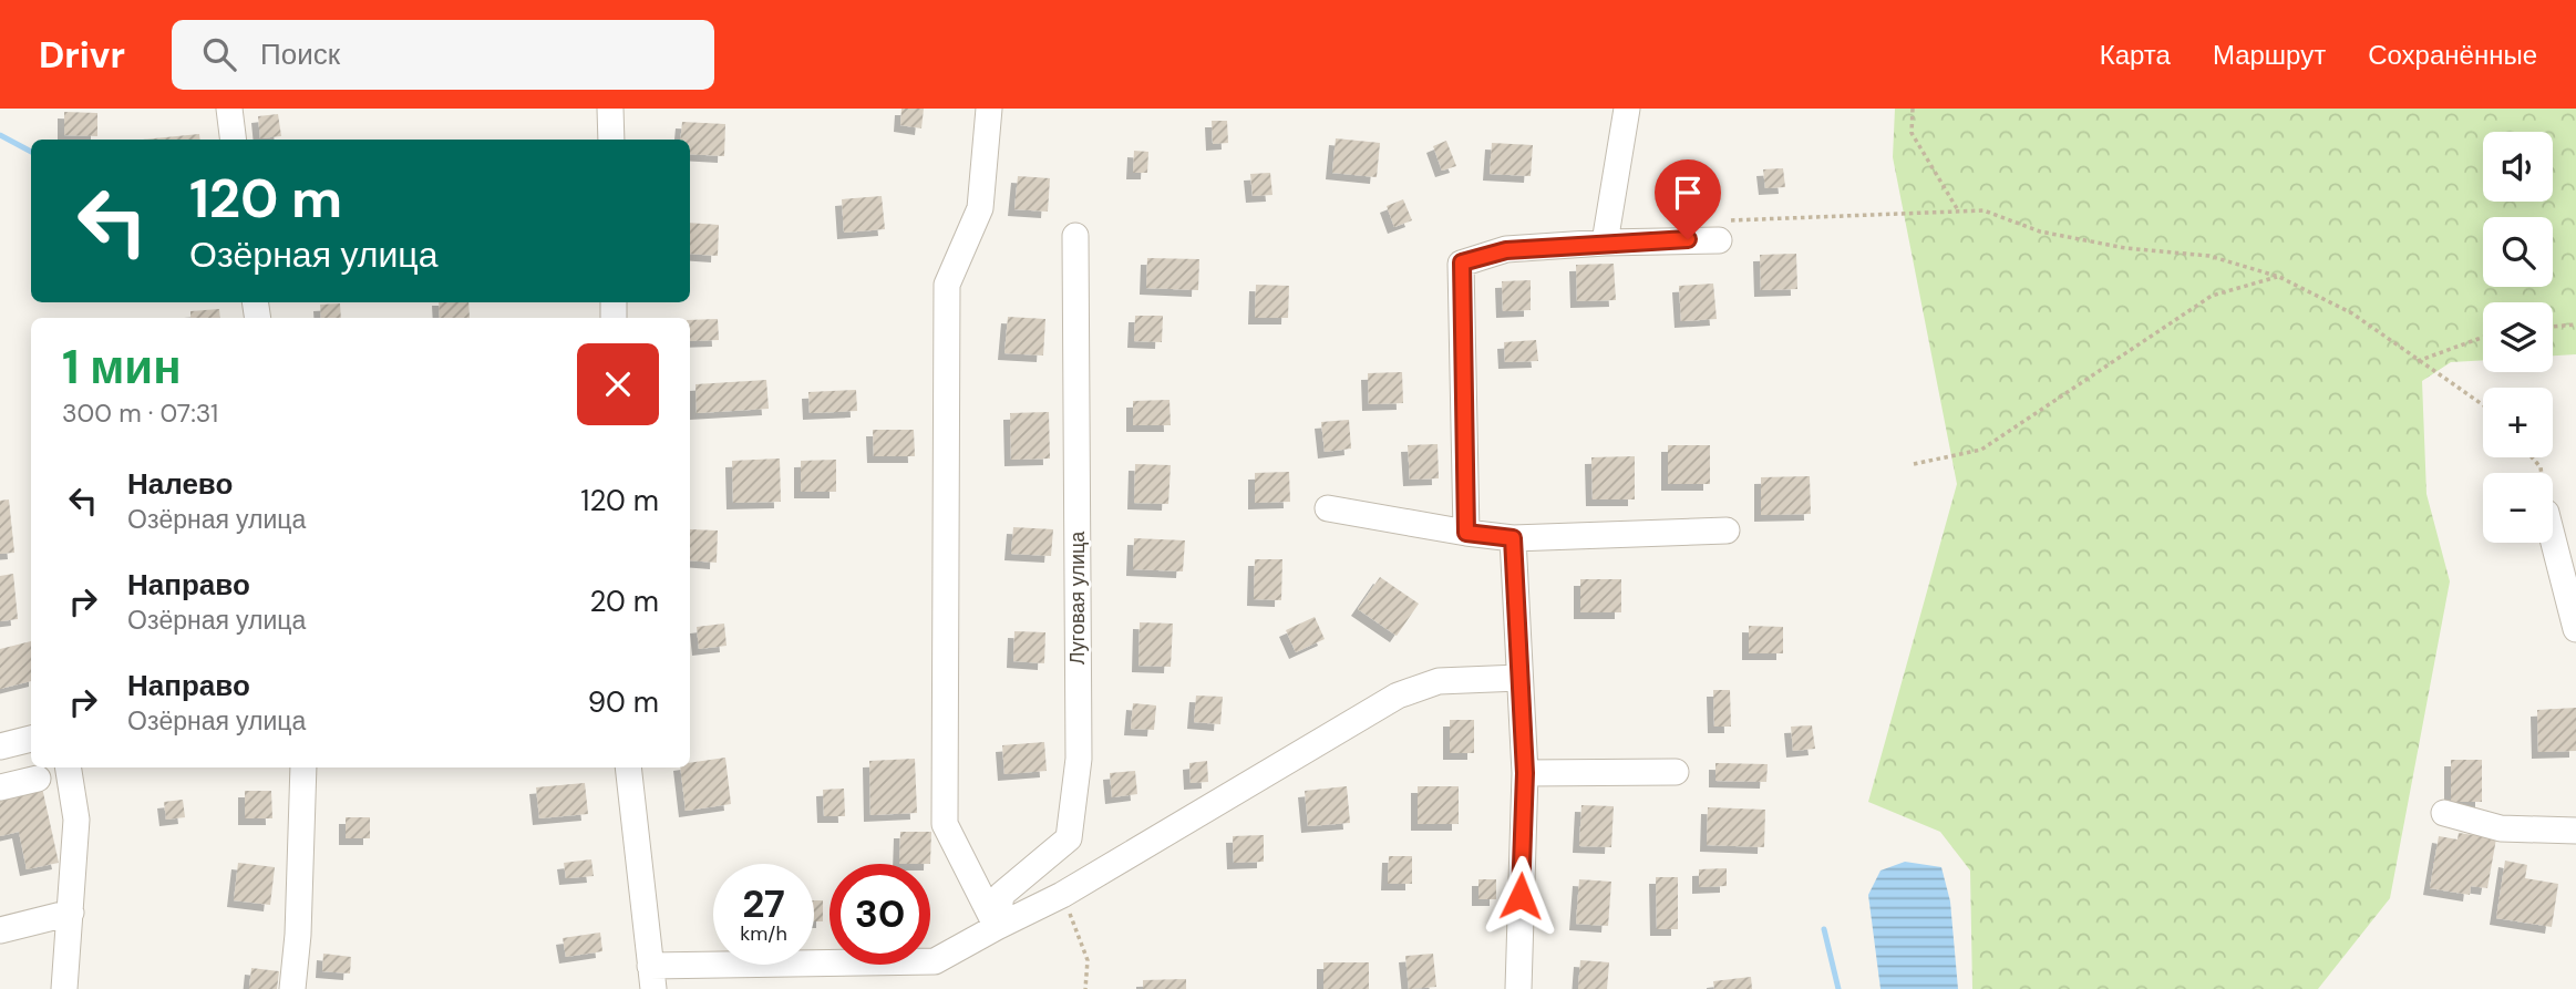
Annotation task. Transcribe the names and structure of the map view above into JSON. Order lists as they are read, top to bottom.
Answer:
{
  "streets": {
    "street": ["Луговая улица"]
  },
  "page": {
    "header": "Drivr",
    "search": "Поиск",
    "nav": ["Карта", "Маршрут", "Сохранённые"],
    "map_buttons": ["+", "−"],
    "turn": ["120 m", "Озёрная улица"],
    "heading": ["1 мин", "300 m · 07:31"],
    "list": [
      {
        "name": "Налево",
        "note": "Озёрная улица",
        "value": "120 m"
      },
      {
        "name": "Направо",
        "note": "Озёрная улица",
        "value": "20 m"
      },
      {
        "name": "Направо",
        "note": "Озёрная улица",
        "value": "90 m"
      }
    ],
    "speed": "27 km/h",
    "limit": "30"
  }
}
